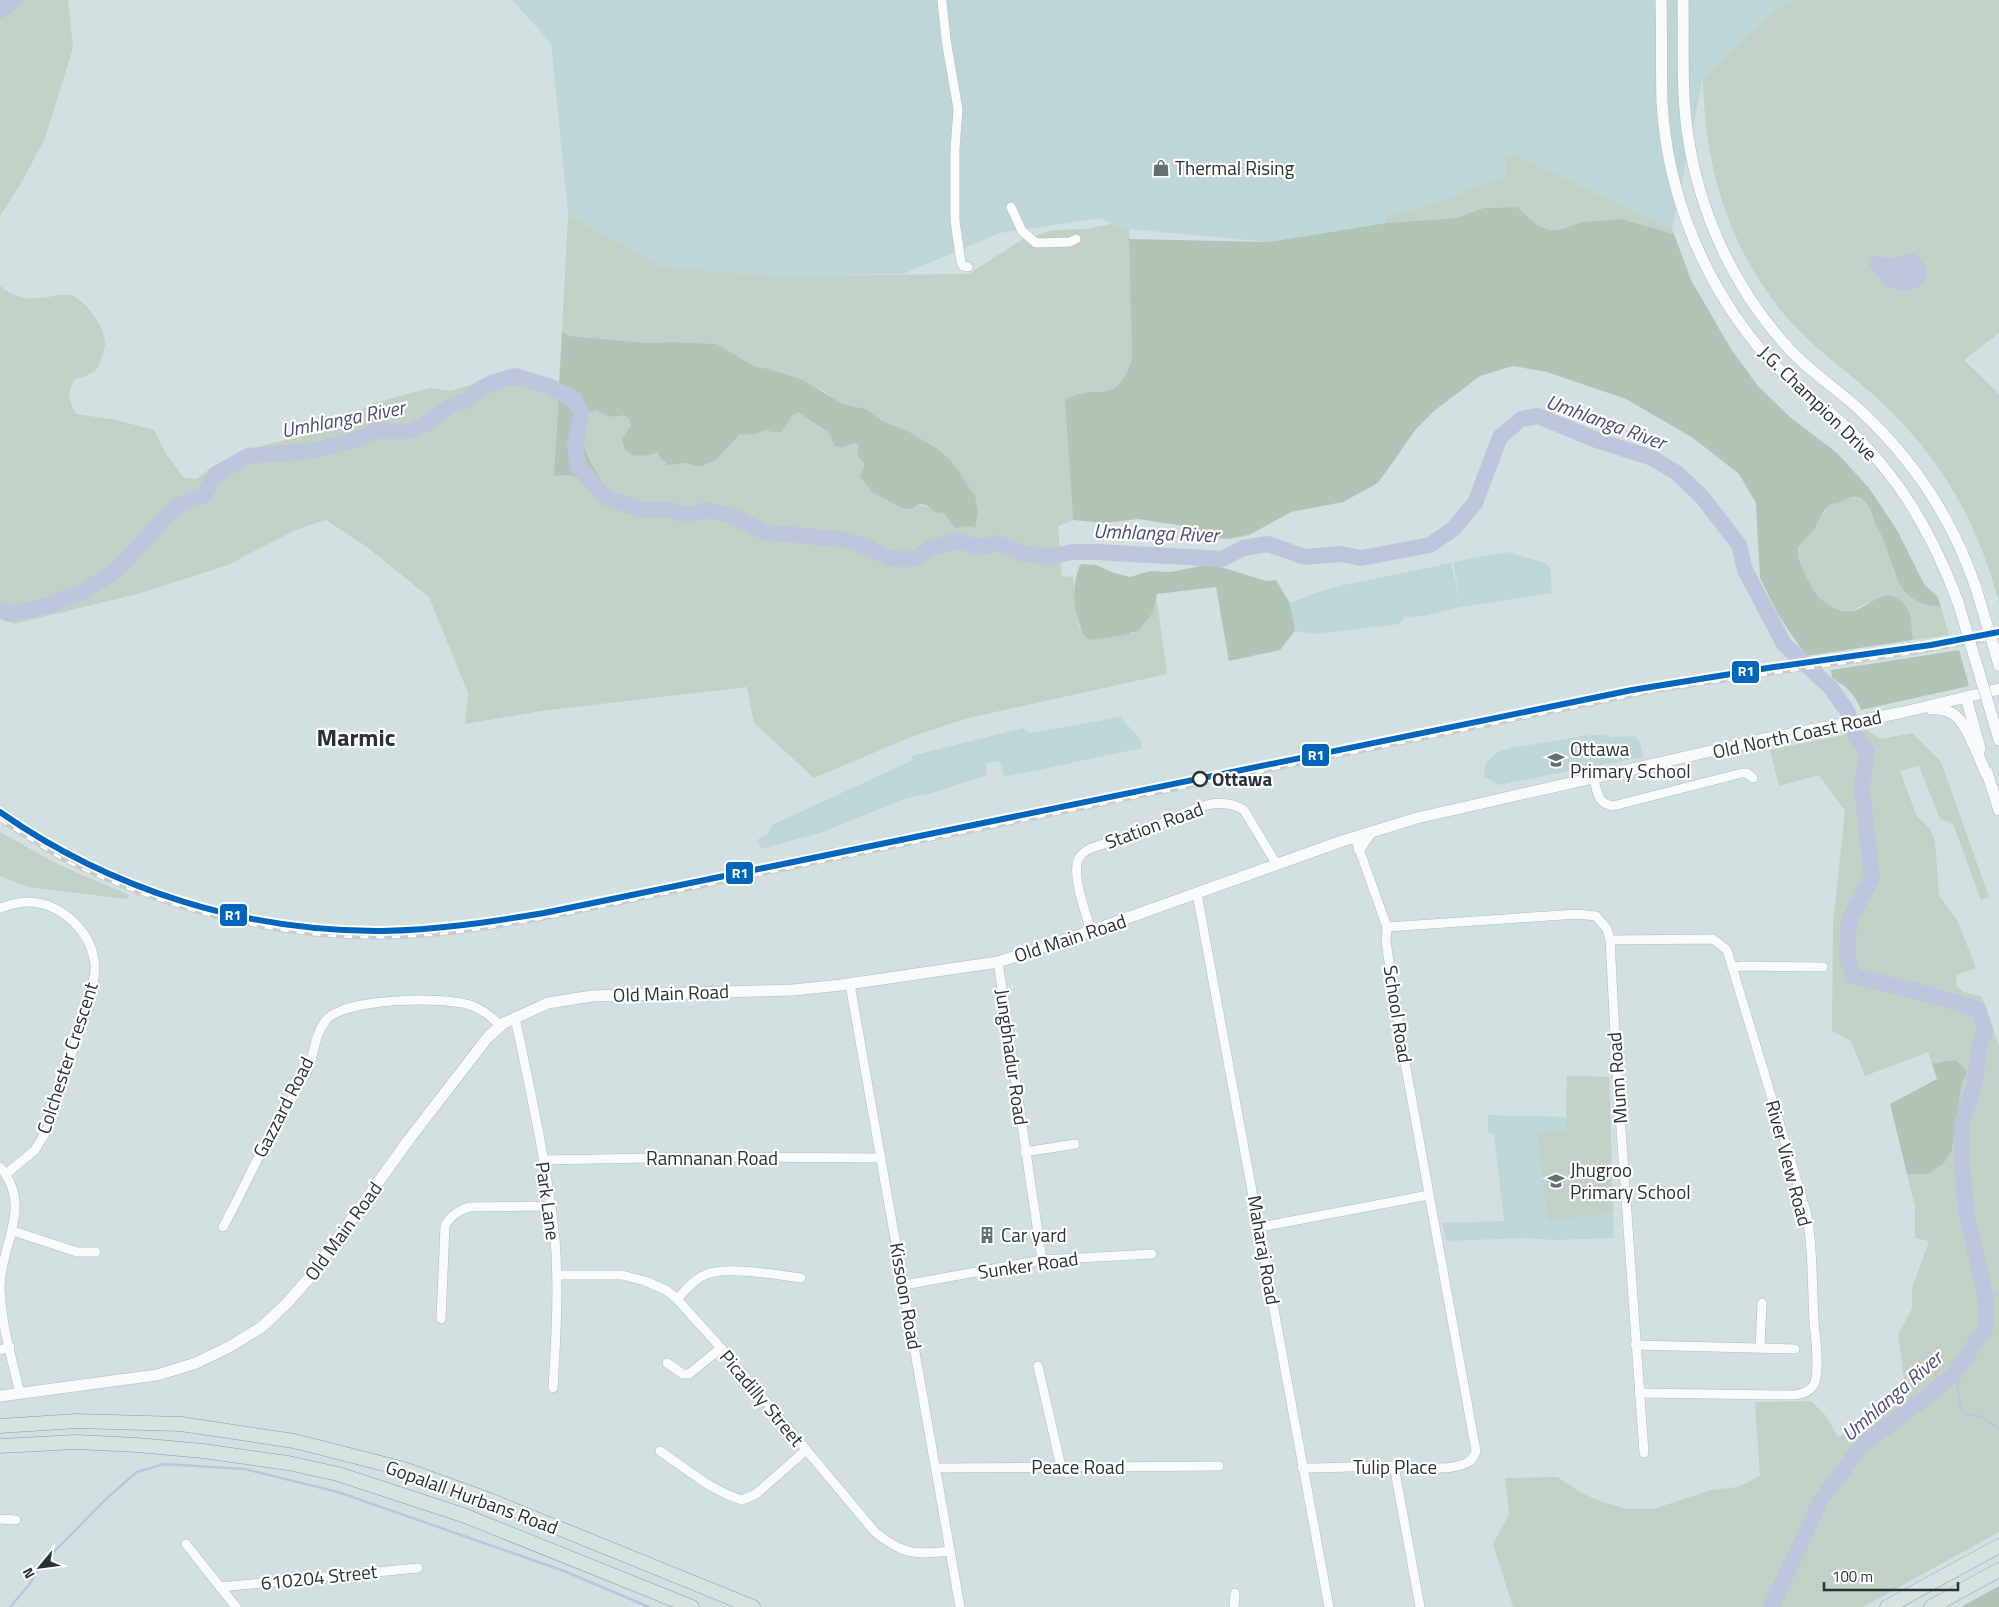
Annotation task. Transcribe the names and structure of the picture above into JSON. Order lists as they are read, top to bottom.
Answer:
{
  "streets": {
    "main road": ["Gopalall Hurbans Road"],
    "street": [
      "J.G. Champion Drive",
      "Old North Coast Road",
      "Station Road",
      "Old Main Road",
      "School Road",
      "Jungbhadur Road",
      "Colchester Crescent",
      "Munn Road",
      "Gazzard Road",
      "Ramnanan Road",
      "River View Road",
      "Park Lane",
      "Maharaj Road",
      "Sunker Road",
      "Kissoon Road",
      "Picadilly Street",
      "Peace Road",
      "Tulip Place",
      "610204 Street"
    ]
  },
  "crossings": [
    ["Old North Coast Road", "Old Main Road"],
    ["Station Road", "Old Main Road"],
    ["Old Main Road", "School Road"],
    ["Old Main Road", "Jungbhadur Road"],
    ["Old Main Road", "Gazzard Road"],
    ["Old Main Road", "Park Lane"],
    ["Old Main Road", "Maharaj Road"],
    ["Old Main Road", "Kissoon Road"],
    ["School Road", "Munn Road"],
    ["School Road", "Tulip Place"],
    ["Jungbhadur Road", "Sunker Road"],
    ["Munn Road", "River View Road"],
    ["Ramnanan Road", "Park Lane"],
    ["Ramnanan Road", "Kissoon Road"],
    ["Park Lane", "Picadilly Street"],
    ["Maharaj Road", "Tulip Place"],
    ["Sunker Road", "Kissoon Road"],
    ["Kissoon Road", "Picadilly Street"],
    ["Kissoon Road", "Peace Road"]
  ],
  "districts": ["Marmic"],
  "water": ["Umhlanga River"],
  "places": {
    "shop": ["Thermal Rising"],
    "school or university": ["Ottawa Primary School", "Jhugroo Primary School"],
    "other": ["Ottawa"],
    "building": ["Car yard"]
  },
  "lines": ["transit line R1"],
  "scale_bar": "100 m",
  "north": "bottom left"
}
